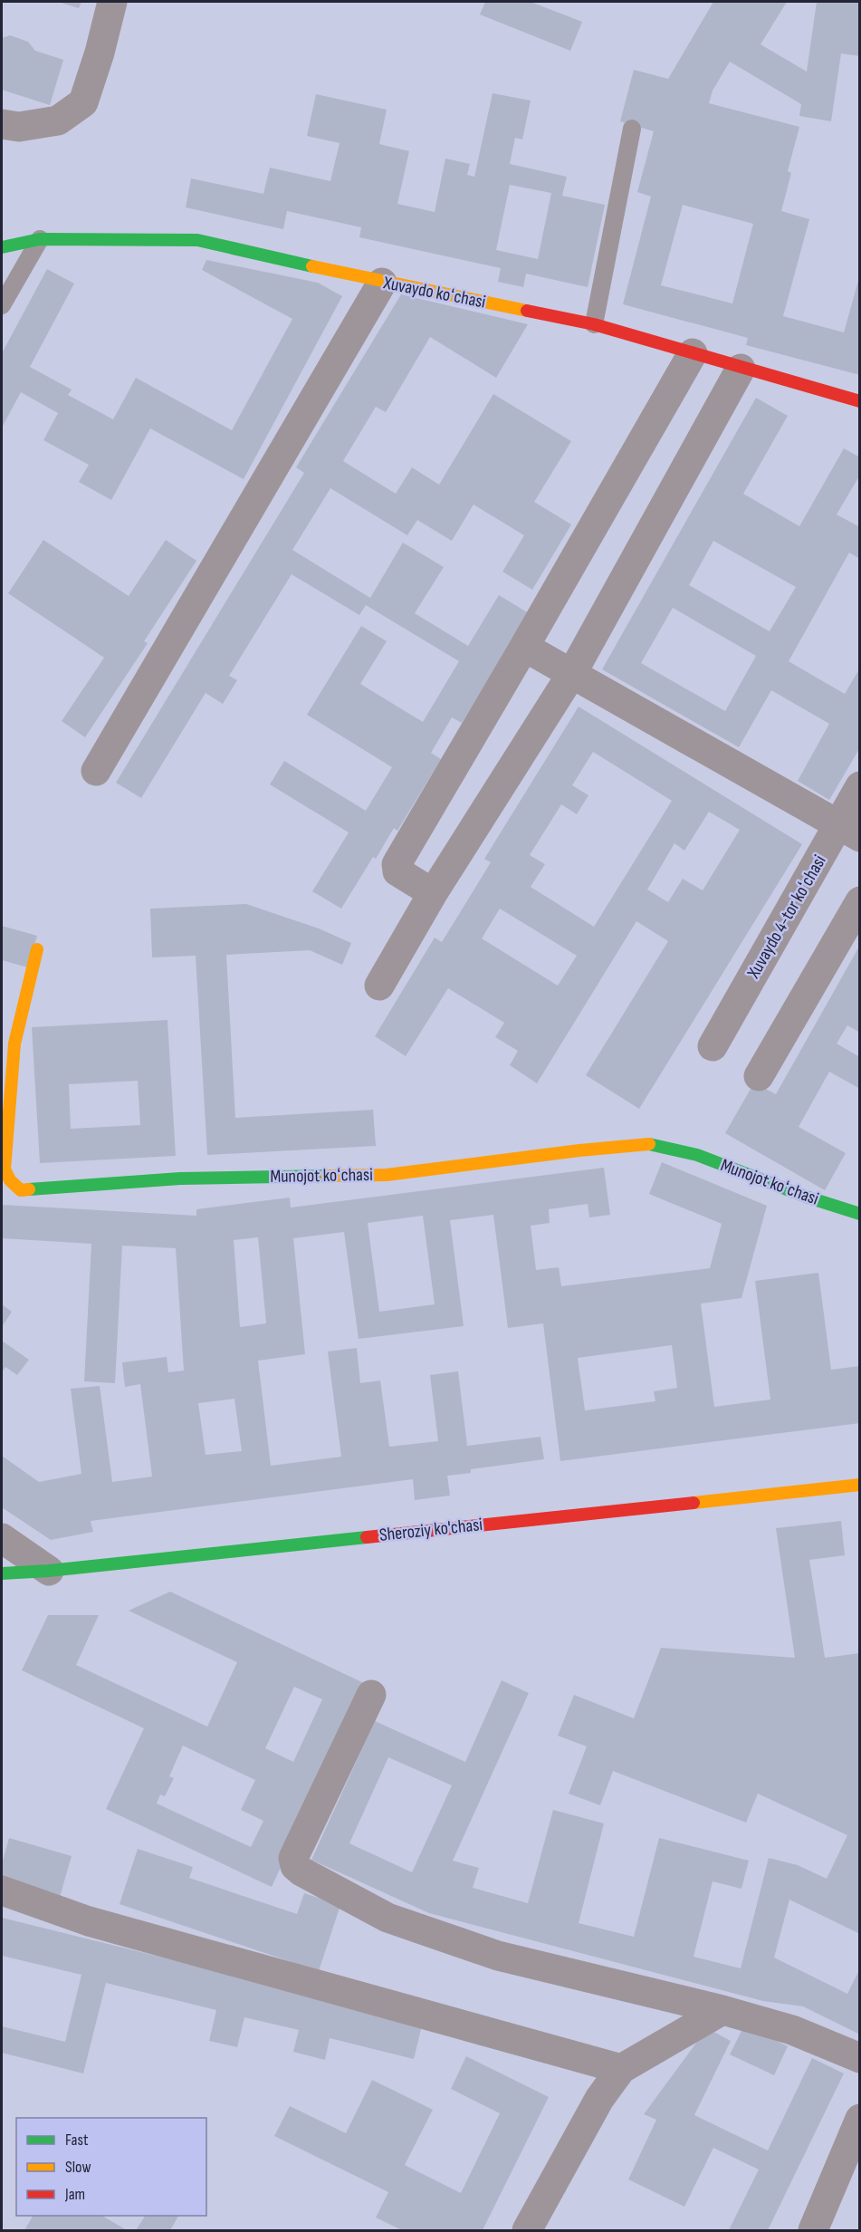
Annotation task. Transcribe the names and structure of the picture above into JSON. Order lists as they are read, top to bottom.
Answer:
{
  "streets": {
    "street": [
      "Xuvaydo koʻchasi",
      "Xuvaydo 4-tor koʻchasi",
      "Munojot koʻchasi",
      "Sheroziy ko'chasi"
    ]
  },
  "legend": ["Fast", "Slow", "Jam"]
}
